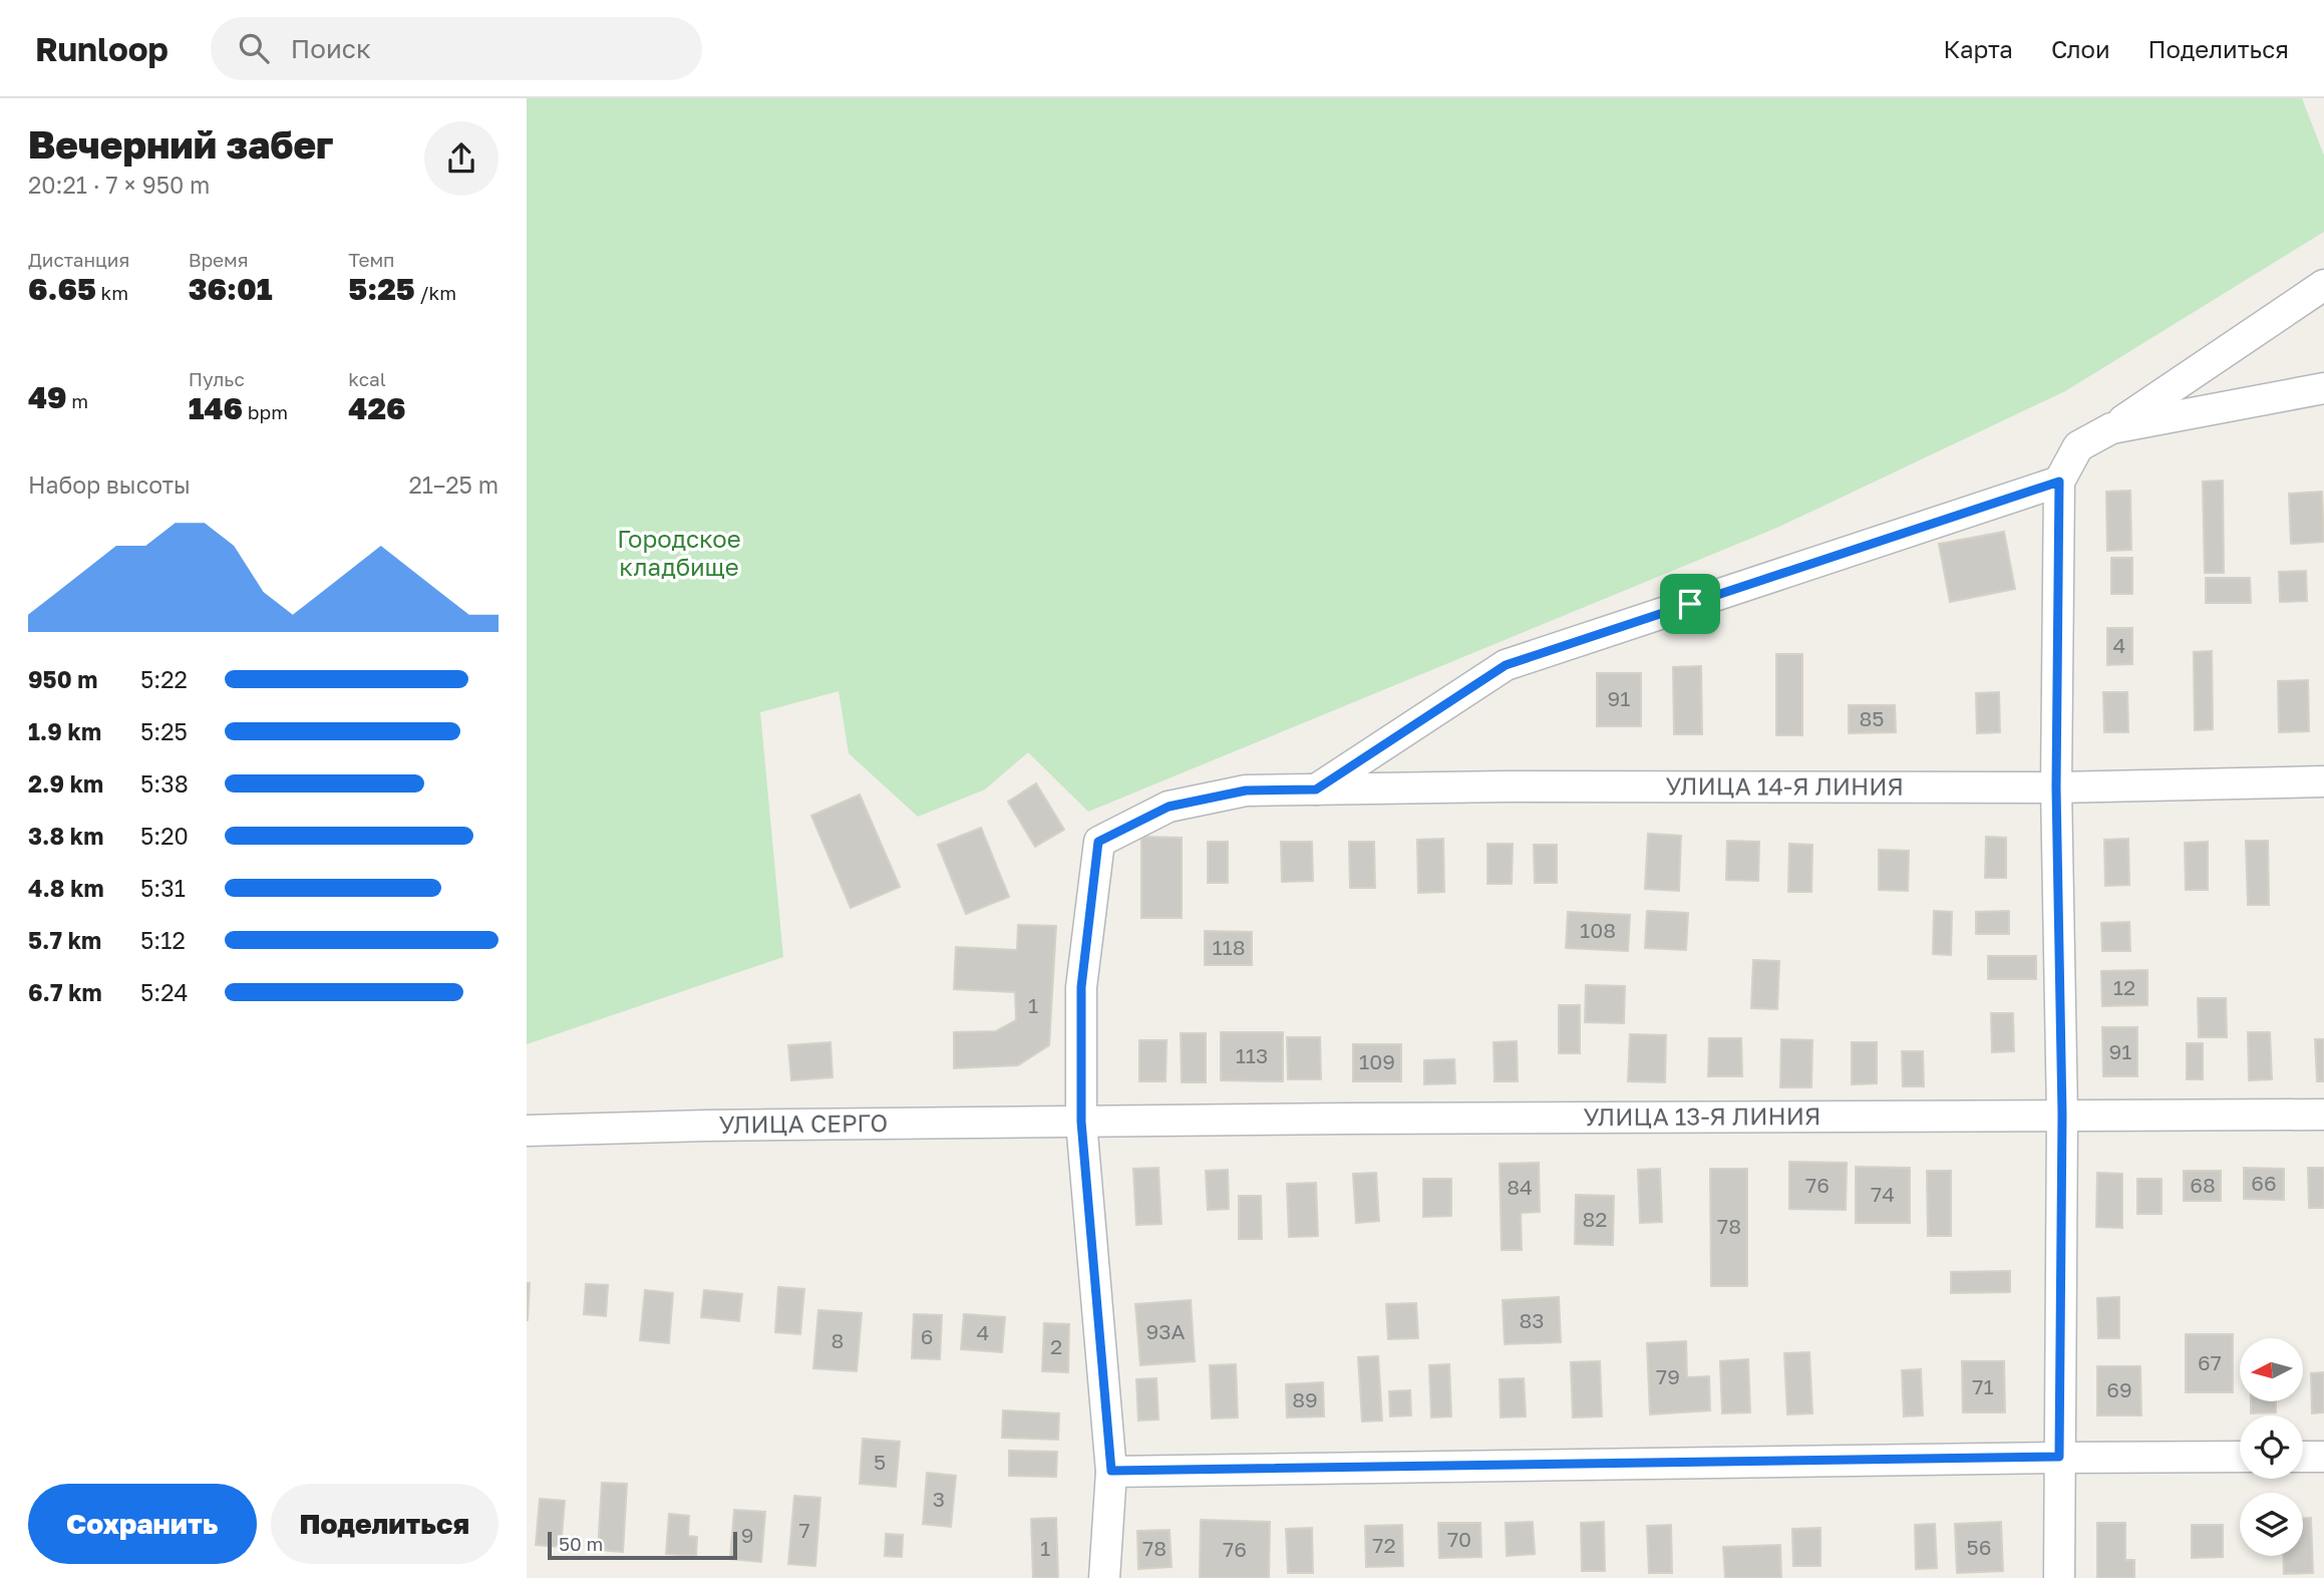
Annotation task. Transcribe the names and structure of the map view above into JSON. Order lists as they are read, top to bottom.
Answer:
{
  "streets": {
    "street": ["УЛИЦА 14-Я ЛИНИЯ", "УЛИЦА 13-Я ЛИНИЯ", "УЛИЦА СЕРГО"]
  },
  "crossings": [
    ["УЛИЦА 14-Я ЛИНИЯ", "УЛИЦА 13-Я ЛИНИЯ"],
    ["УЛИЦА 14-Я ЛИНИЯ", "УЛИЦА СЕРГО"],
    ["УЛИЦА 13-Я ЛИНИЯ", "УЛИЦА СЕРГО"]
  ],
  "parks": ["Городское кладбище"],
  "house_numbers": [
    "4",
    "91",
    "85",
    "108",
    "118",
    "12",
    "1",
    "91",
    "113",
    "109",
    "66",
    "76",
    "68",
    "84",
    "74",
    "82",
    "78",
    "83",
    "93А",
    "4",
    "6",
    "8",
    "2",
    "67",
    "79",
    "71",
    "69",
    "89",
    "5",
    "3",
    "7",
    "9",
    "70",
    "72",
    "56",
    "1",
    "78",
    "76"
  ],
  "scale_bar": "50 m",
  "north": "left",
  "page": {
    "header": "Runloop",
    "search": "Поиск",
    "nav": ["Карта", "Слои", "Поделиться"],
    "heading": ["Вечерний забег", "20:21 · 7 × 950 m"],
    "stats": [
      ["Дистанция", "6.65 km"],
      ["Время", "36:01"],
      ["Темп", "5:25 /km"],
      ["49 m"],
      ["Пульс", "146 bpm"],
      ["kcal", "426"]
    ],
    "chart": ["Набор высоты", "21–25 m"],
    "list": [
      {
        "name": "950 m",
        "note": "5:22"
      },
      {
        "name": "1.9 km",
        "note": "5:25"
      },
      {
        "name": "2.9 km",
        "note": "5:38"
      },
      {
        "name": "3.8 km",
        "note": "5:20"
      },
      {
        "name": "4.8 km",
        "note": "5:31"
      },
      {
        "name": "5.7 km",
        "note": "5:12"
      },
      {
        "name": "6.7 km",
        "note": "5:24"
      }
    ],
    "buttons": ["Сохранить", "Поделиться"],
    "scale": "50 m"
  }
}
